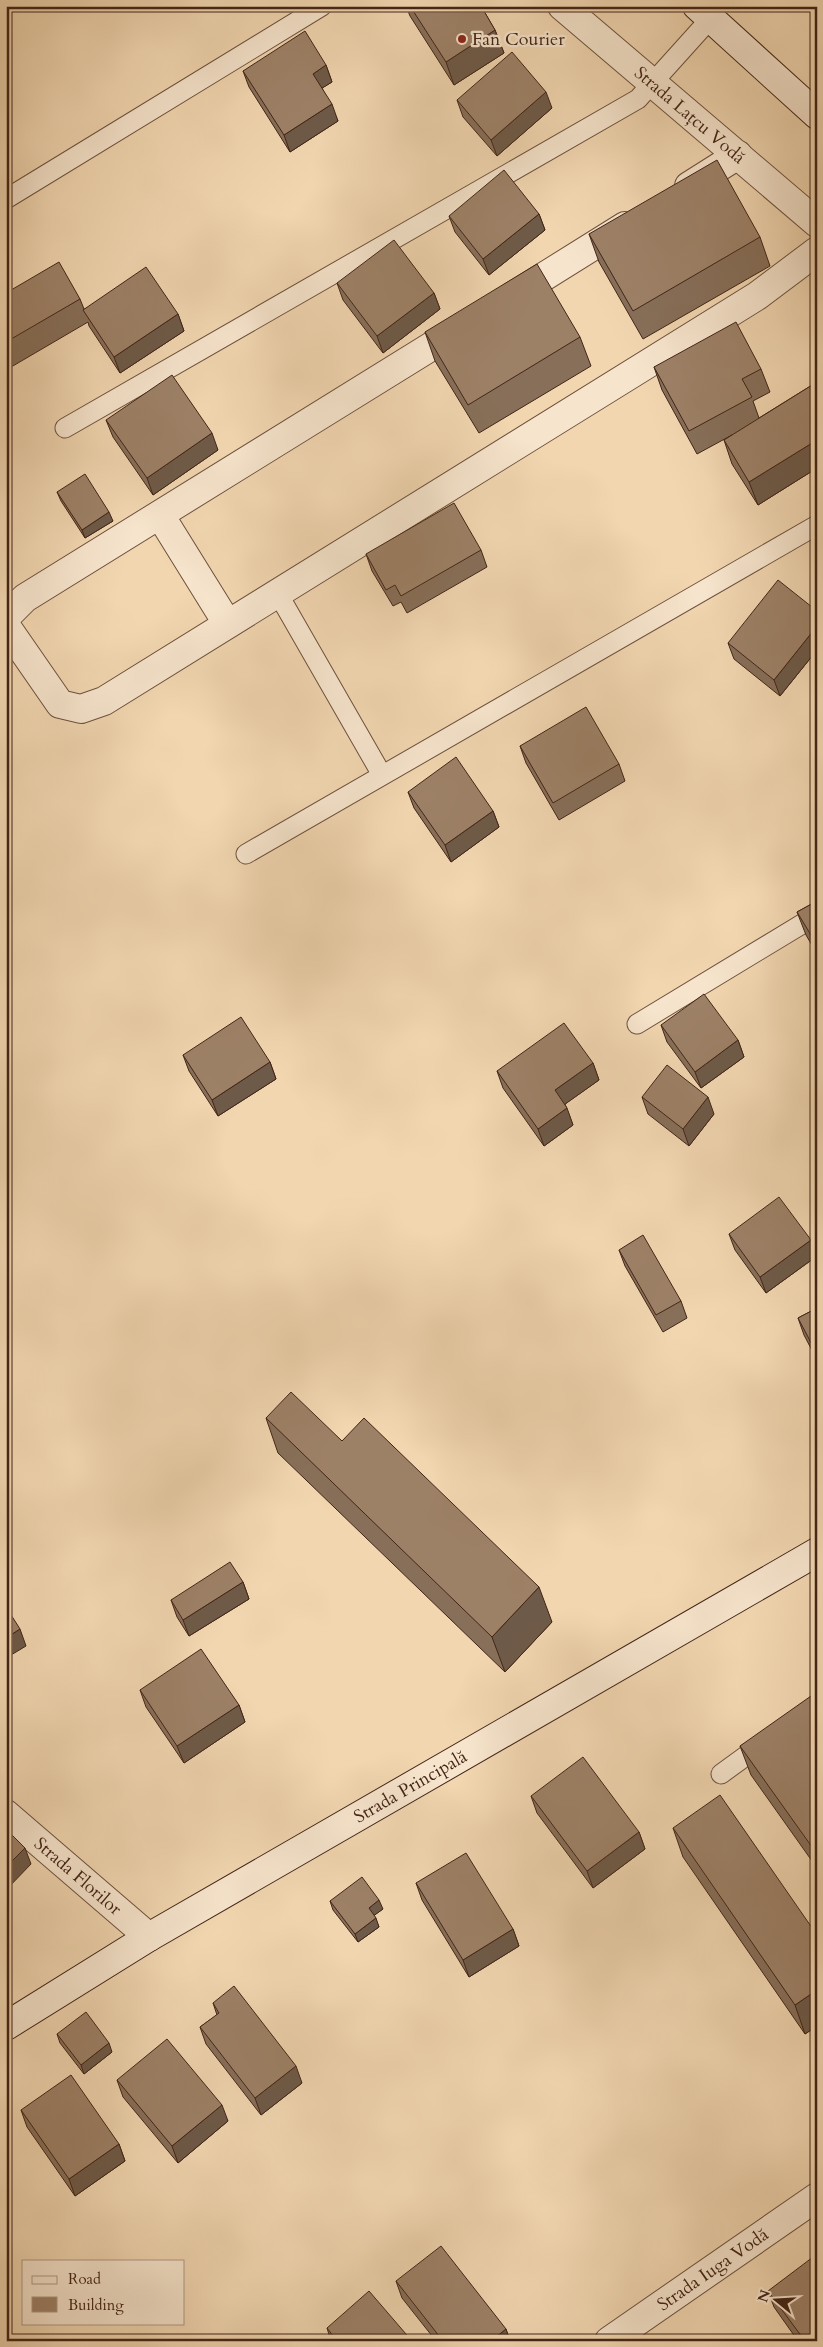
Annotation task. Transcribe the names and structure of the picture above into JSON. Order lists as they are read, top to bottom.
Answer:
{
  "streets": {
    "street": [
      "Strada Lațcu Vodă",
      "Strada Principală",
      "Strada Florilor",
      "Strada Iuga Vodă"
    ]
  },
  "crossings": [
    ["Strada Principală", "Strada Florilor"]
  ],
  "places": ["Fan Courier"],
  "legend": ["Road", "Building"],
  "north": "left"
}
